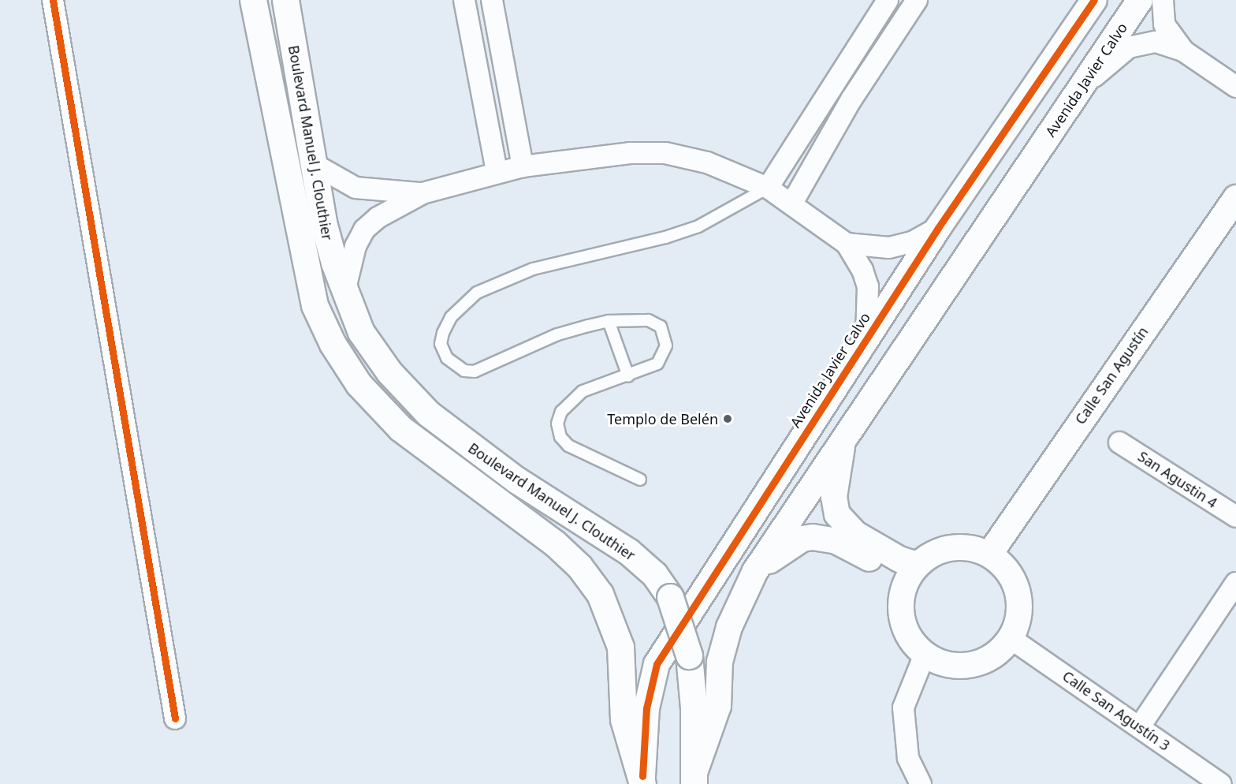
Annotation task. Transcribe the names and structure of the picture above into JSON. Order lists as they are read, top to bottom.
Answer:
{
  "streets": {
    "main road": ["Boulevard Manuel J. Clouthier"],
    "street": [
      "Avenida Javier Calvo",
      "Calle San Agustín",
      "San Agustin 4",
      "Calle San Agustín 3"
    ]
  },
  "crossings": [
    ["Avenida Javier Calvo", "Boulevard Manuel J. Clouthier"],
    ["Calle San Agustín", "Calle San Agustín 3"]
  ],
  "places": ["Templo de Belén"]
}
